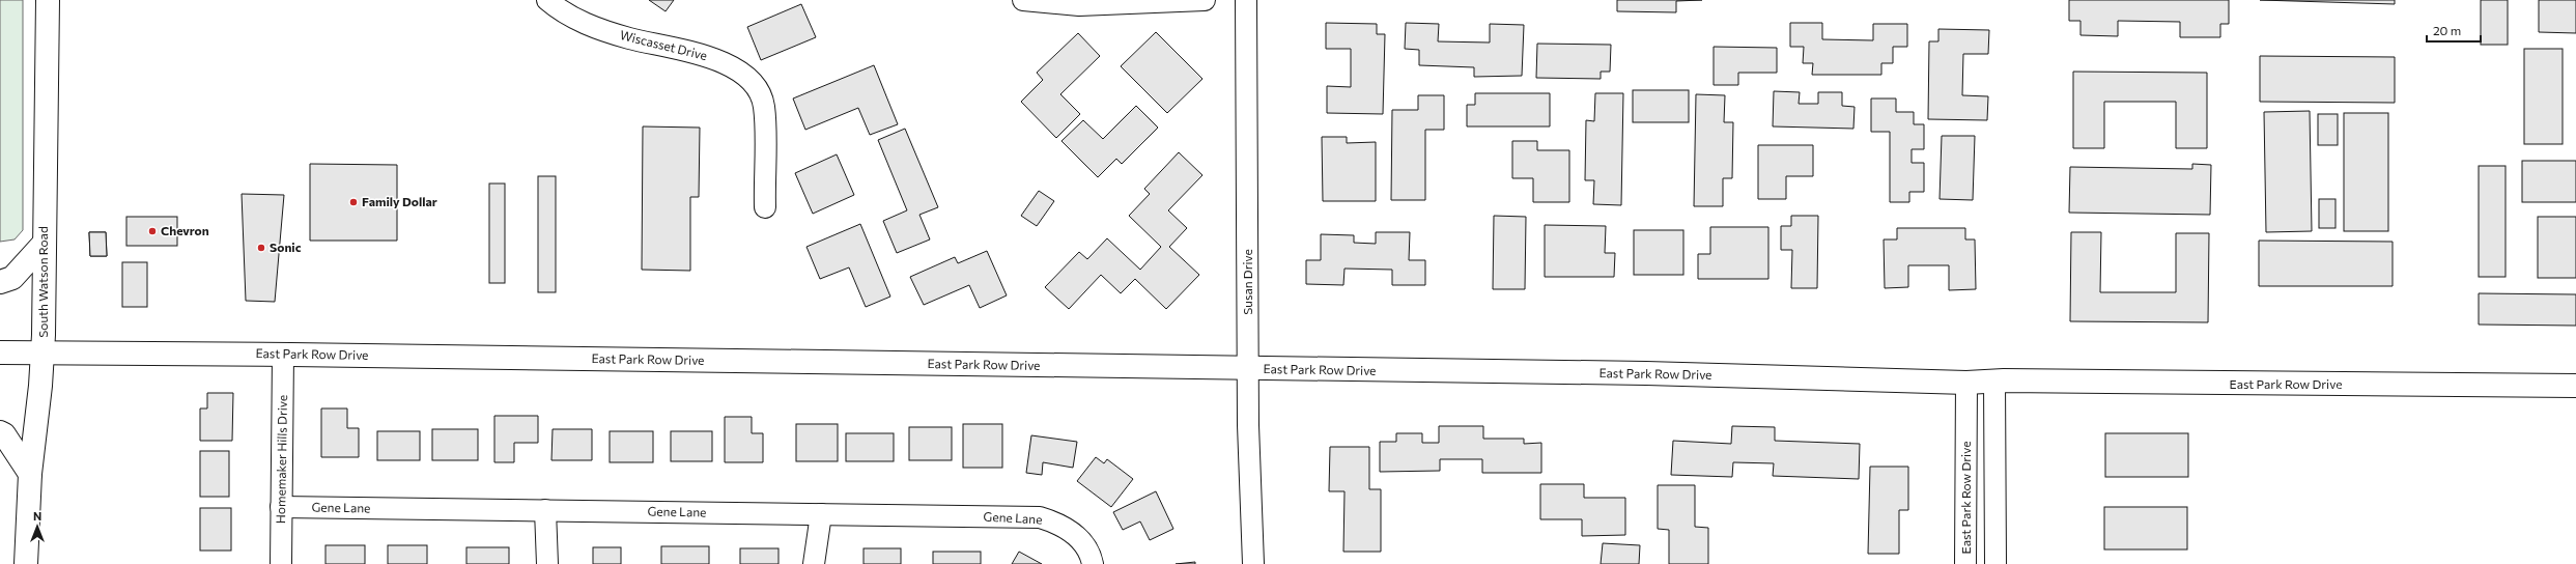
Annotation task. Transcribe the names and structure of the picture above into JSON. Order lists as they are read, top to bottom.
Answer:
{
  "streets": {
    "main road": ["South Watson Road", "East Park Row Drive"],
    "street": [
      "Wiscasset Drive",
      "Susan Drive",
      "Homemaker Hills Drive",
      "Gene Lane"
    ]
  },
  "crossings": [
    ["South Watson Road", "East Park Row Drive"],
    ["Susan Drive", "East Park Row Drive"],
    ["East Park Row Drive", "Homemaker Hills Drive"],
    ["Homemaker Hills Drive", "Gene Lane"]
  ],
  "places": ["Family Dollar", "Chevron", "Sonic"],
  "scale_bar": "20 m",
  "north": "top"
}
